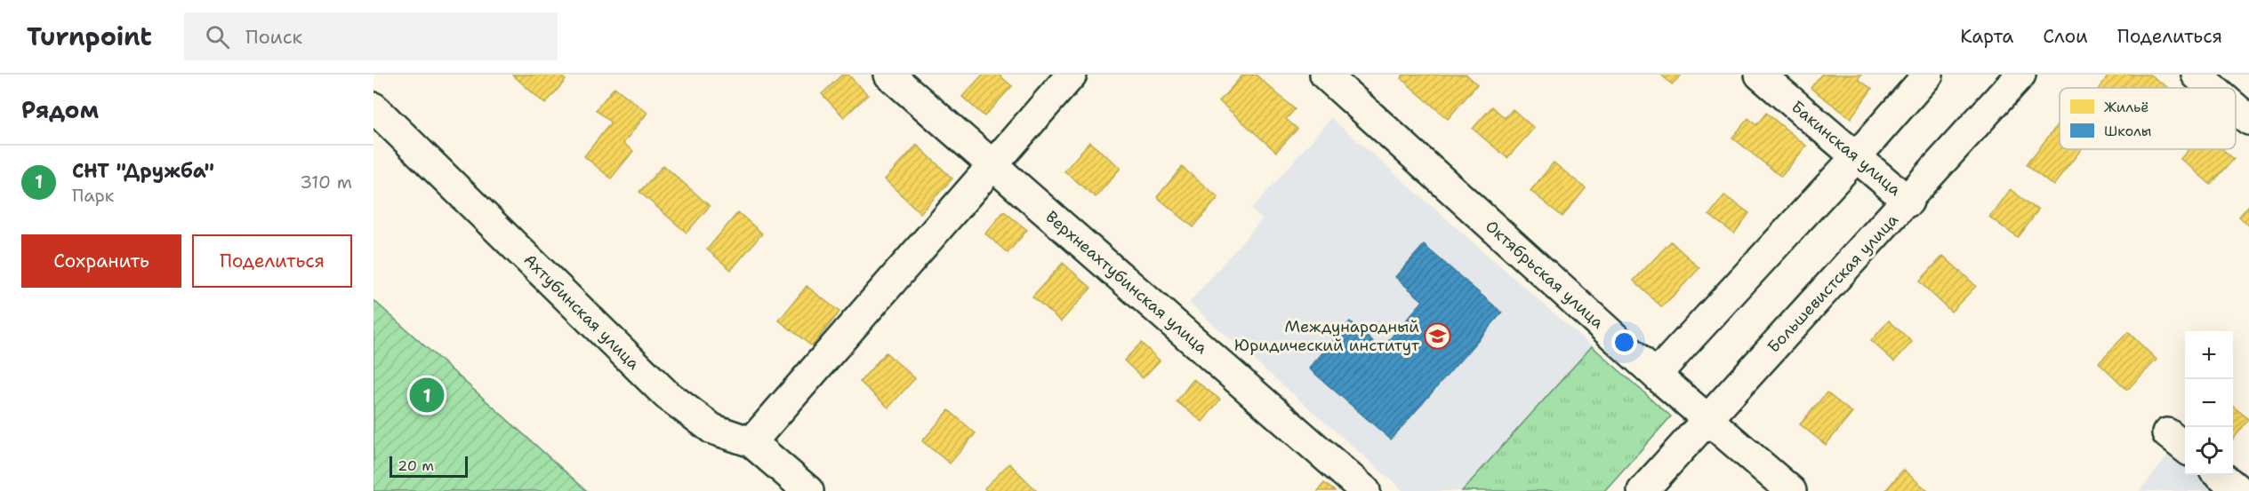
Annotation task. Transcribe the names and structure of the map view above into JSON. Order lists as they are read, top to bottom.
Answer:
{
  "streets": {
    "street": [
      "Бакинская улица",
      "Октябрьская улица",
      "Верхнеахтубинская улица",
      "Большевистская улица",
      "Ахтубинская улица"
    ]
  },
  "crossings": [
    ["Бакинская улица", "Большевистская улица"],
    ["Октябрьская улица", "Большевистская улица"]
  ],
  "places": {
    "school or university": ["Международный Юридический институт"]
  },
  "legend": ["Жильё", "Школы"],
  "scale_bar": "20 m",
  "page": {
    "header": "Turnpoint",
    "search": "Поиск",
    "nav": ["Карта", "Слои", "Поделиться"],
    "heading": "Рядом",
    "list": [
      {
        "mark": "1",
        "name": "СНТ \"Дружба\"",
        "note": "Парк",
        "value": "310 m"
      }
    ],
    "buttons": ["Сохранить", "Поделиться"],
    "map_buttons": ["+", "−"],
    "pins": "1",
    "scale": "20 m"
  }
}
